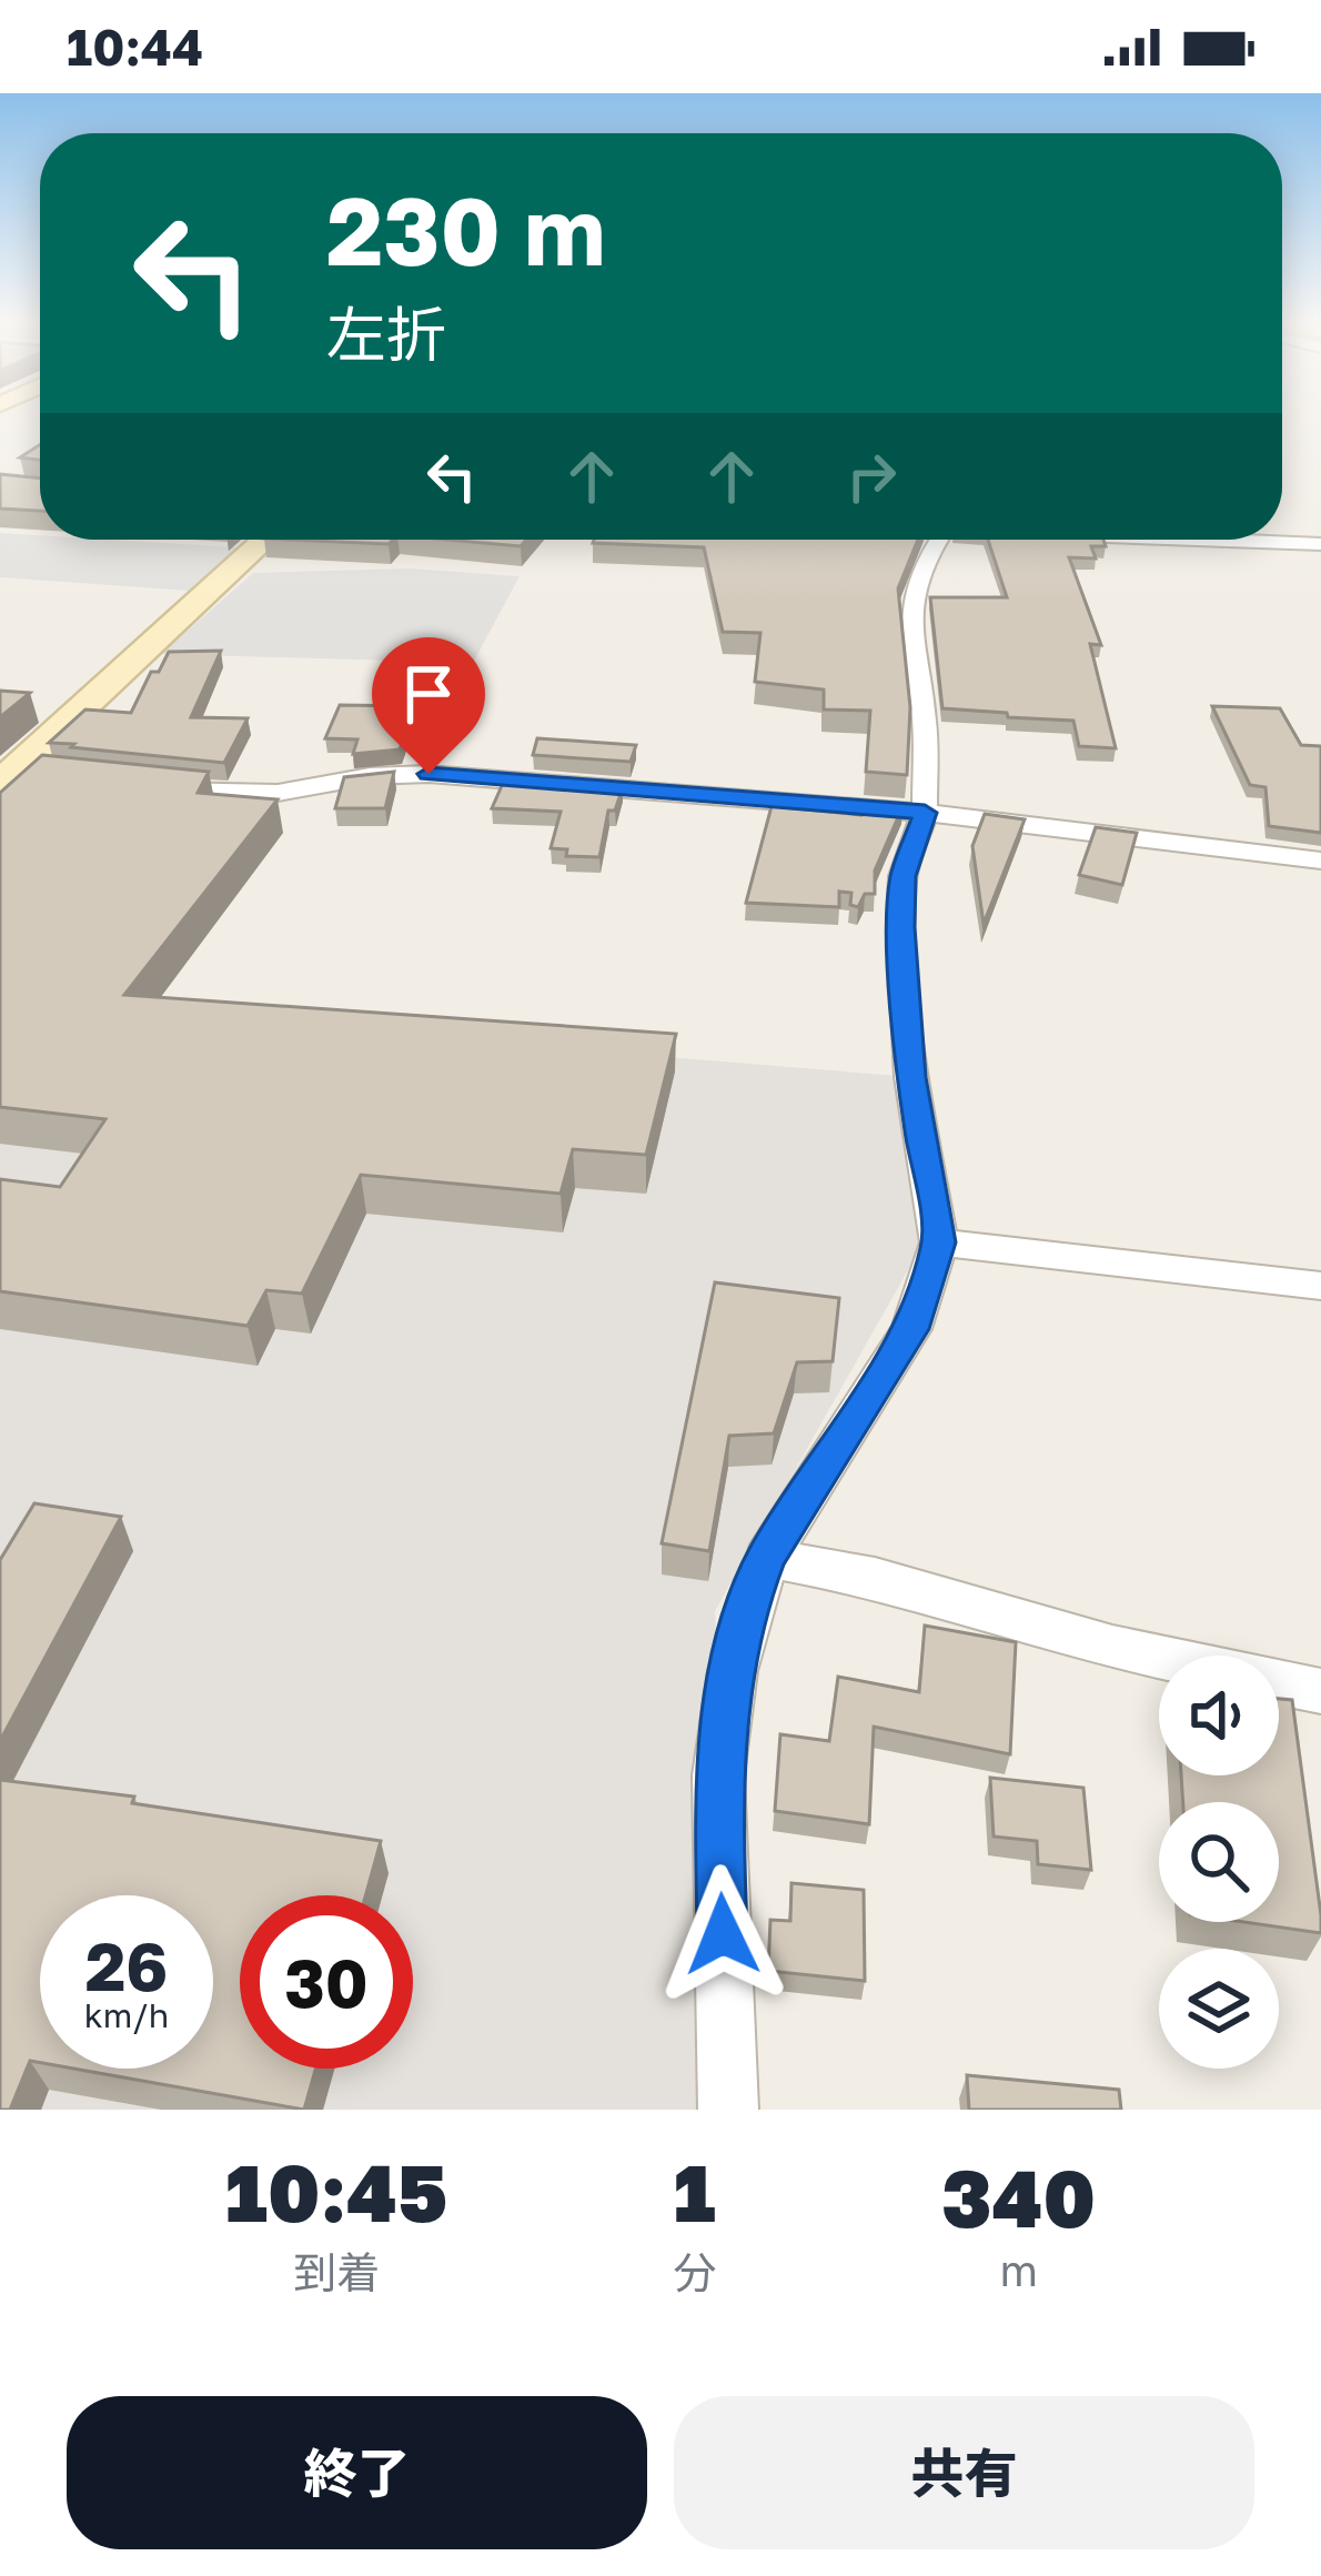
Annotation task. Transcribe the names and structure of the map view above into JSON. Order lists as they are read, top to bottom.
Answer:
{
  "page": {
    "status": "10:44",
    "turn": ["230 m", "左折"],
    "speed": "26 km/h",
    "limit": "30",
    "eta": [
      "10:45",
      "到着",
      "1",
      "分",
      "340",
      "m"
    ],
    "buttons": ["終了", "共有"]
  }
}
